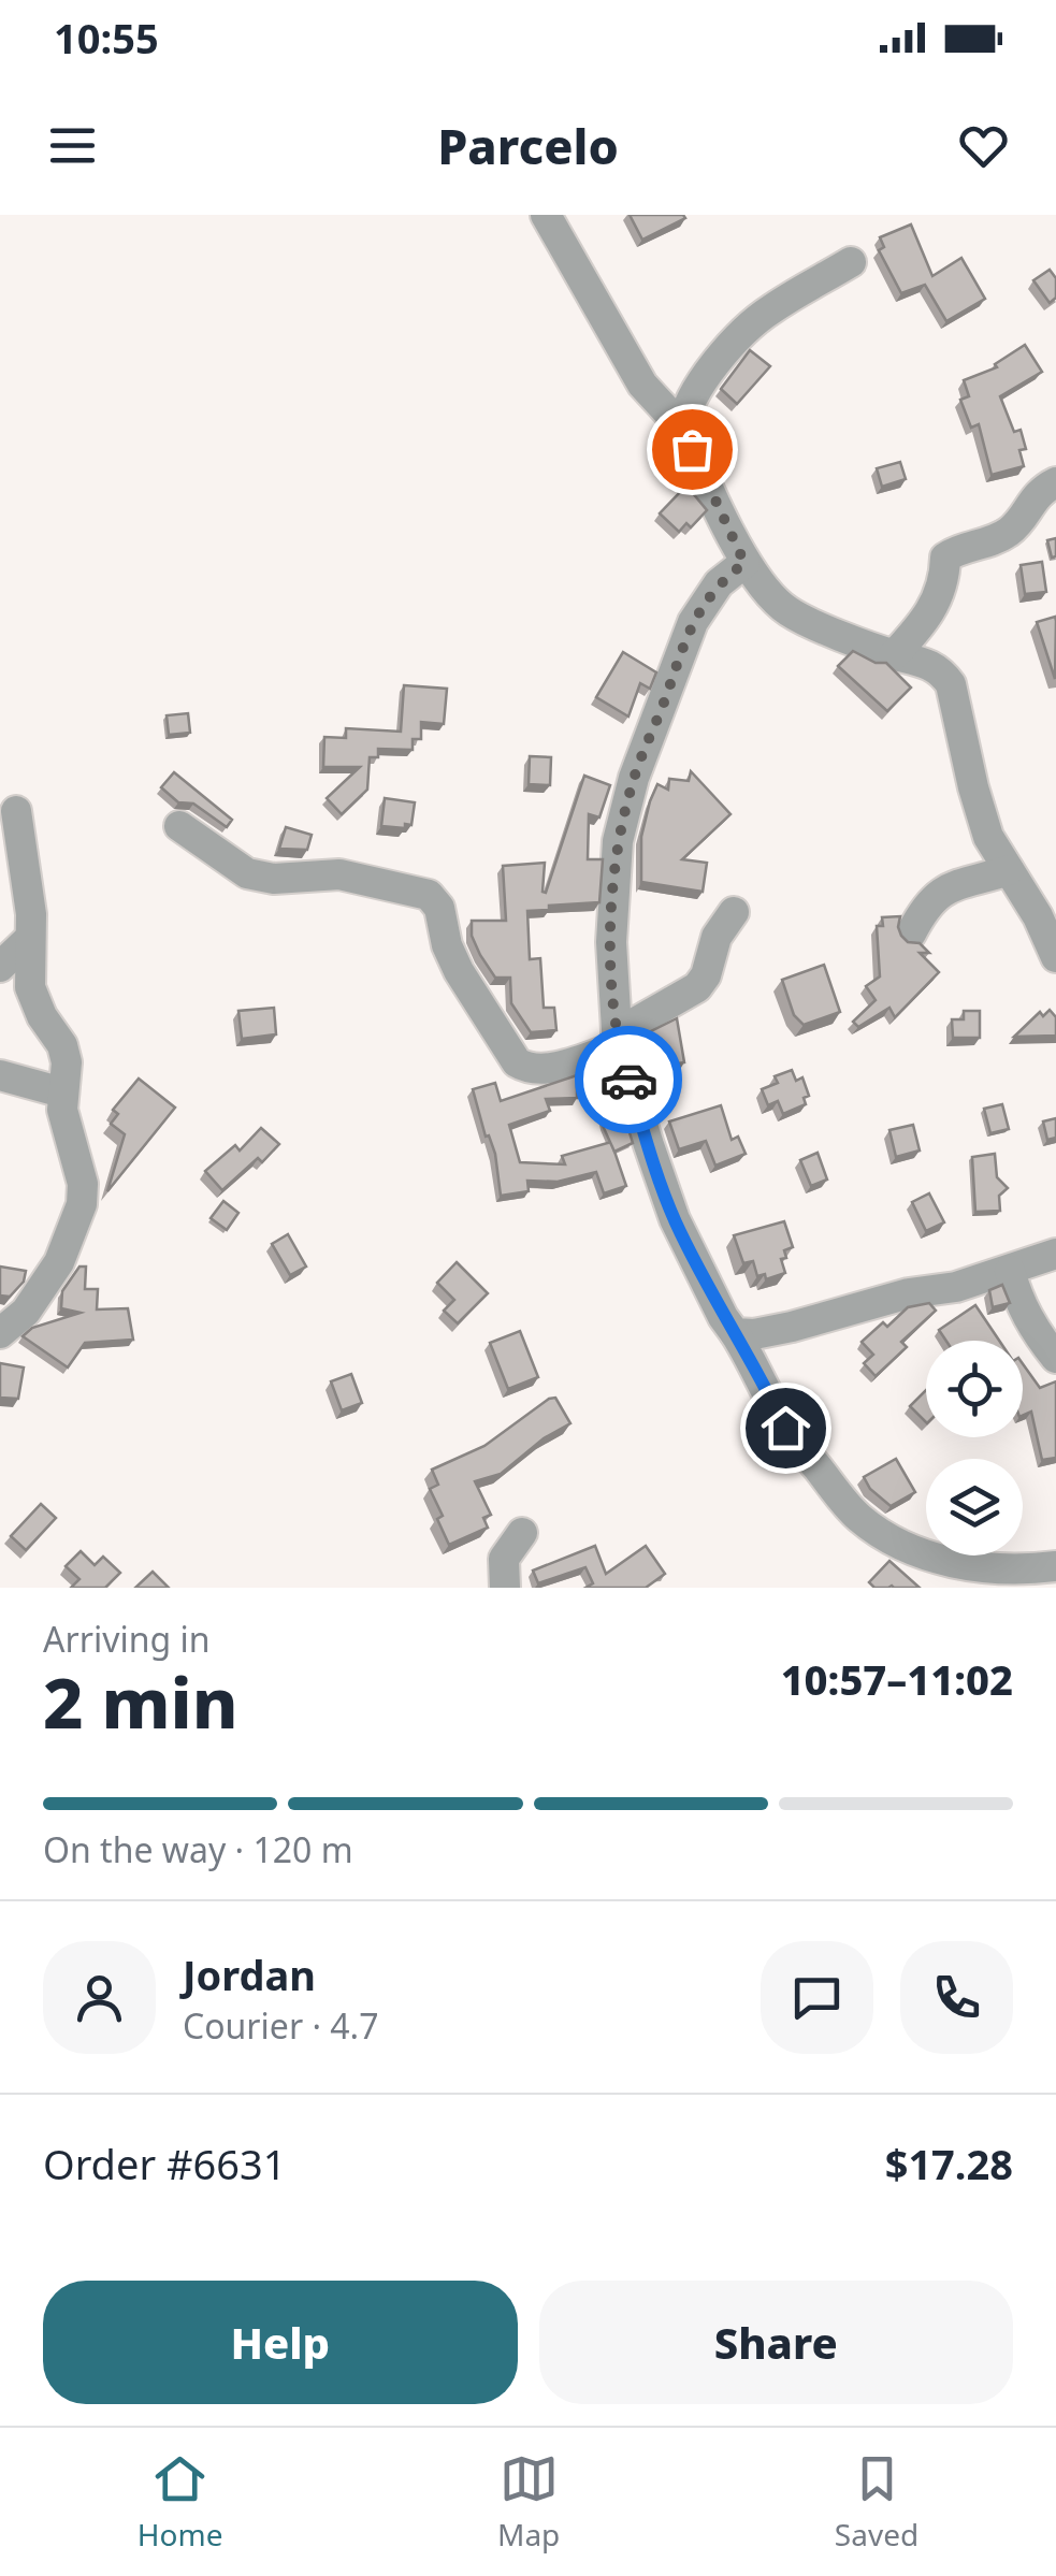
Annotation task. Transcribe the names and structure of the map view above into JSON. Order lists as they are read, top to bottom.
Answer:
{
  "page": {
    "status": "10:55",
    "header": "Parcelo",
    "heading": ["2 min", "Arriving in", "10:57–11:02"],
    "panel": [
      "Jordan",
      "Courier · 4.7",
      "Order #6631",
      "$17.28"
    ],
    "bar": "On the way · 120 m",
    "buttons": ["Help", "Share"],
    "tabs": ["Home", "Map", "Saved"]
  }
}
